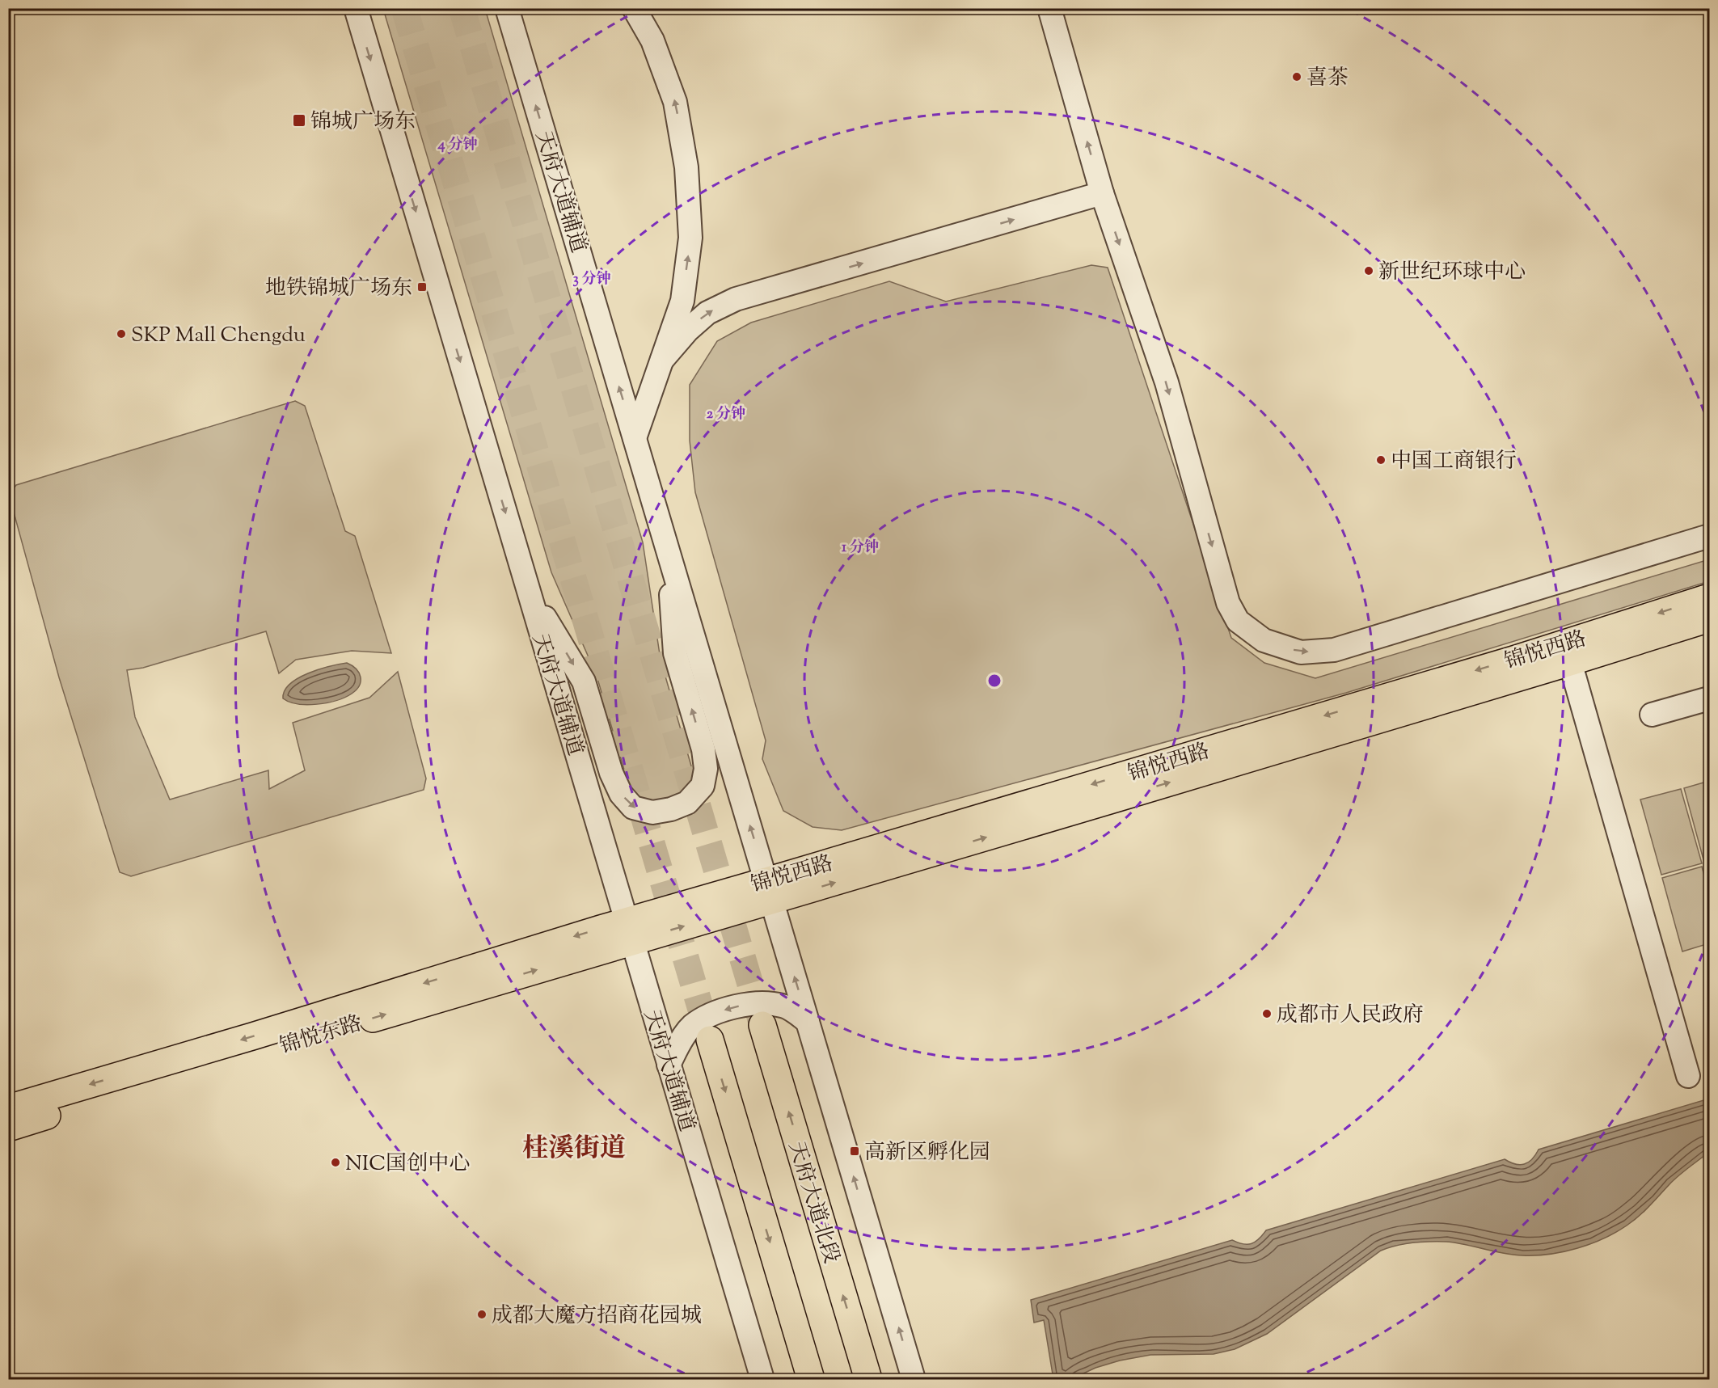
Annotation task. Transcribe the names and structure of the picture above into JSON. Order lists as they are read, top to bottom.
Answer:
{
  "streets": {
    "main road": ["锦悦西路", "锦悦东路", "天府大道北段"],
    "street": ["天府大道辅道"]
  },
  "crossings": [
    ["天府大道辅道", "锦悦西路"],
    ["天府大道辅道", "锦悦东路"],
    ["锦悦西路", "锦悦东路"]
  ],
  "districts": ["桂溪街道"],
  "places": {
    "other": [
      "喜茶",
      "新世纪环球中心",
      "SKP Mall Chengdu",
      "中国工商银行",
      "成都市人民政府",
      "NIC国创中心",
      "成都大魔方招商花园城"
    ],
    "transit": ["锦城广场东", "地铁锦城广场东", "高新区孵化园"]
  },
  "rings": [
    "4 分钟",
    "3 分钟",
    "2 分钟",
    "1 分钟"
  ]
}
